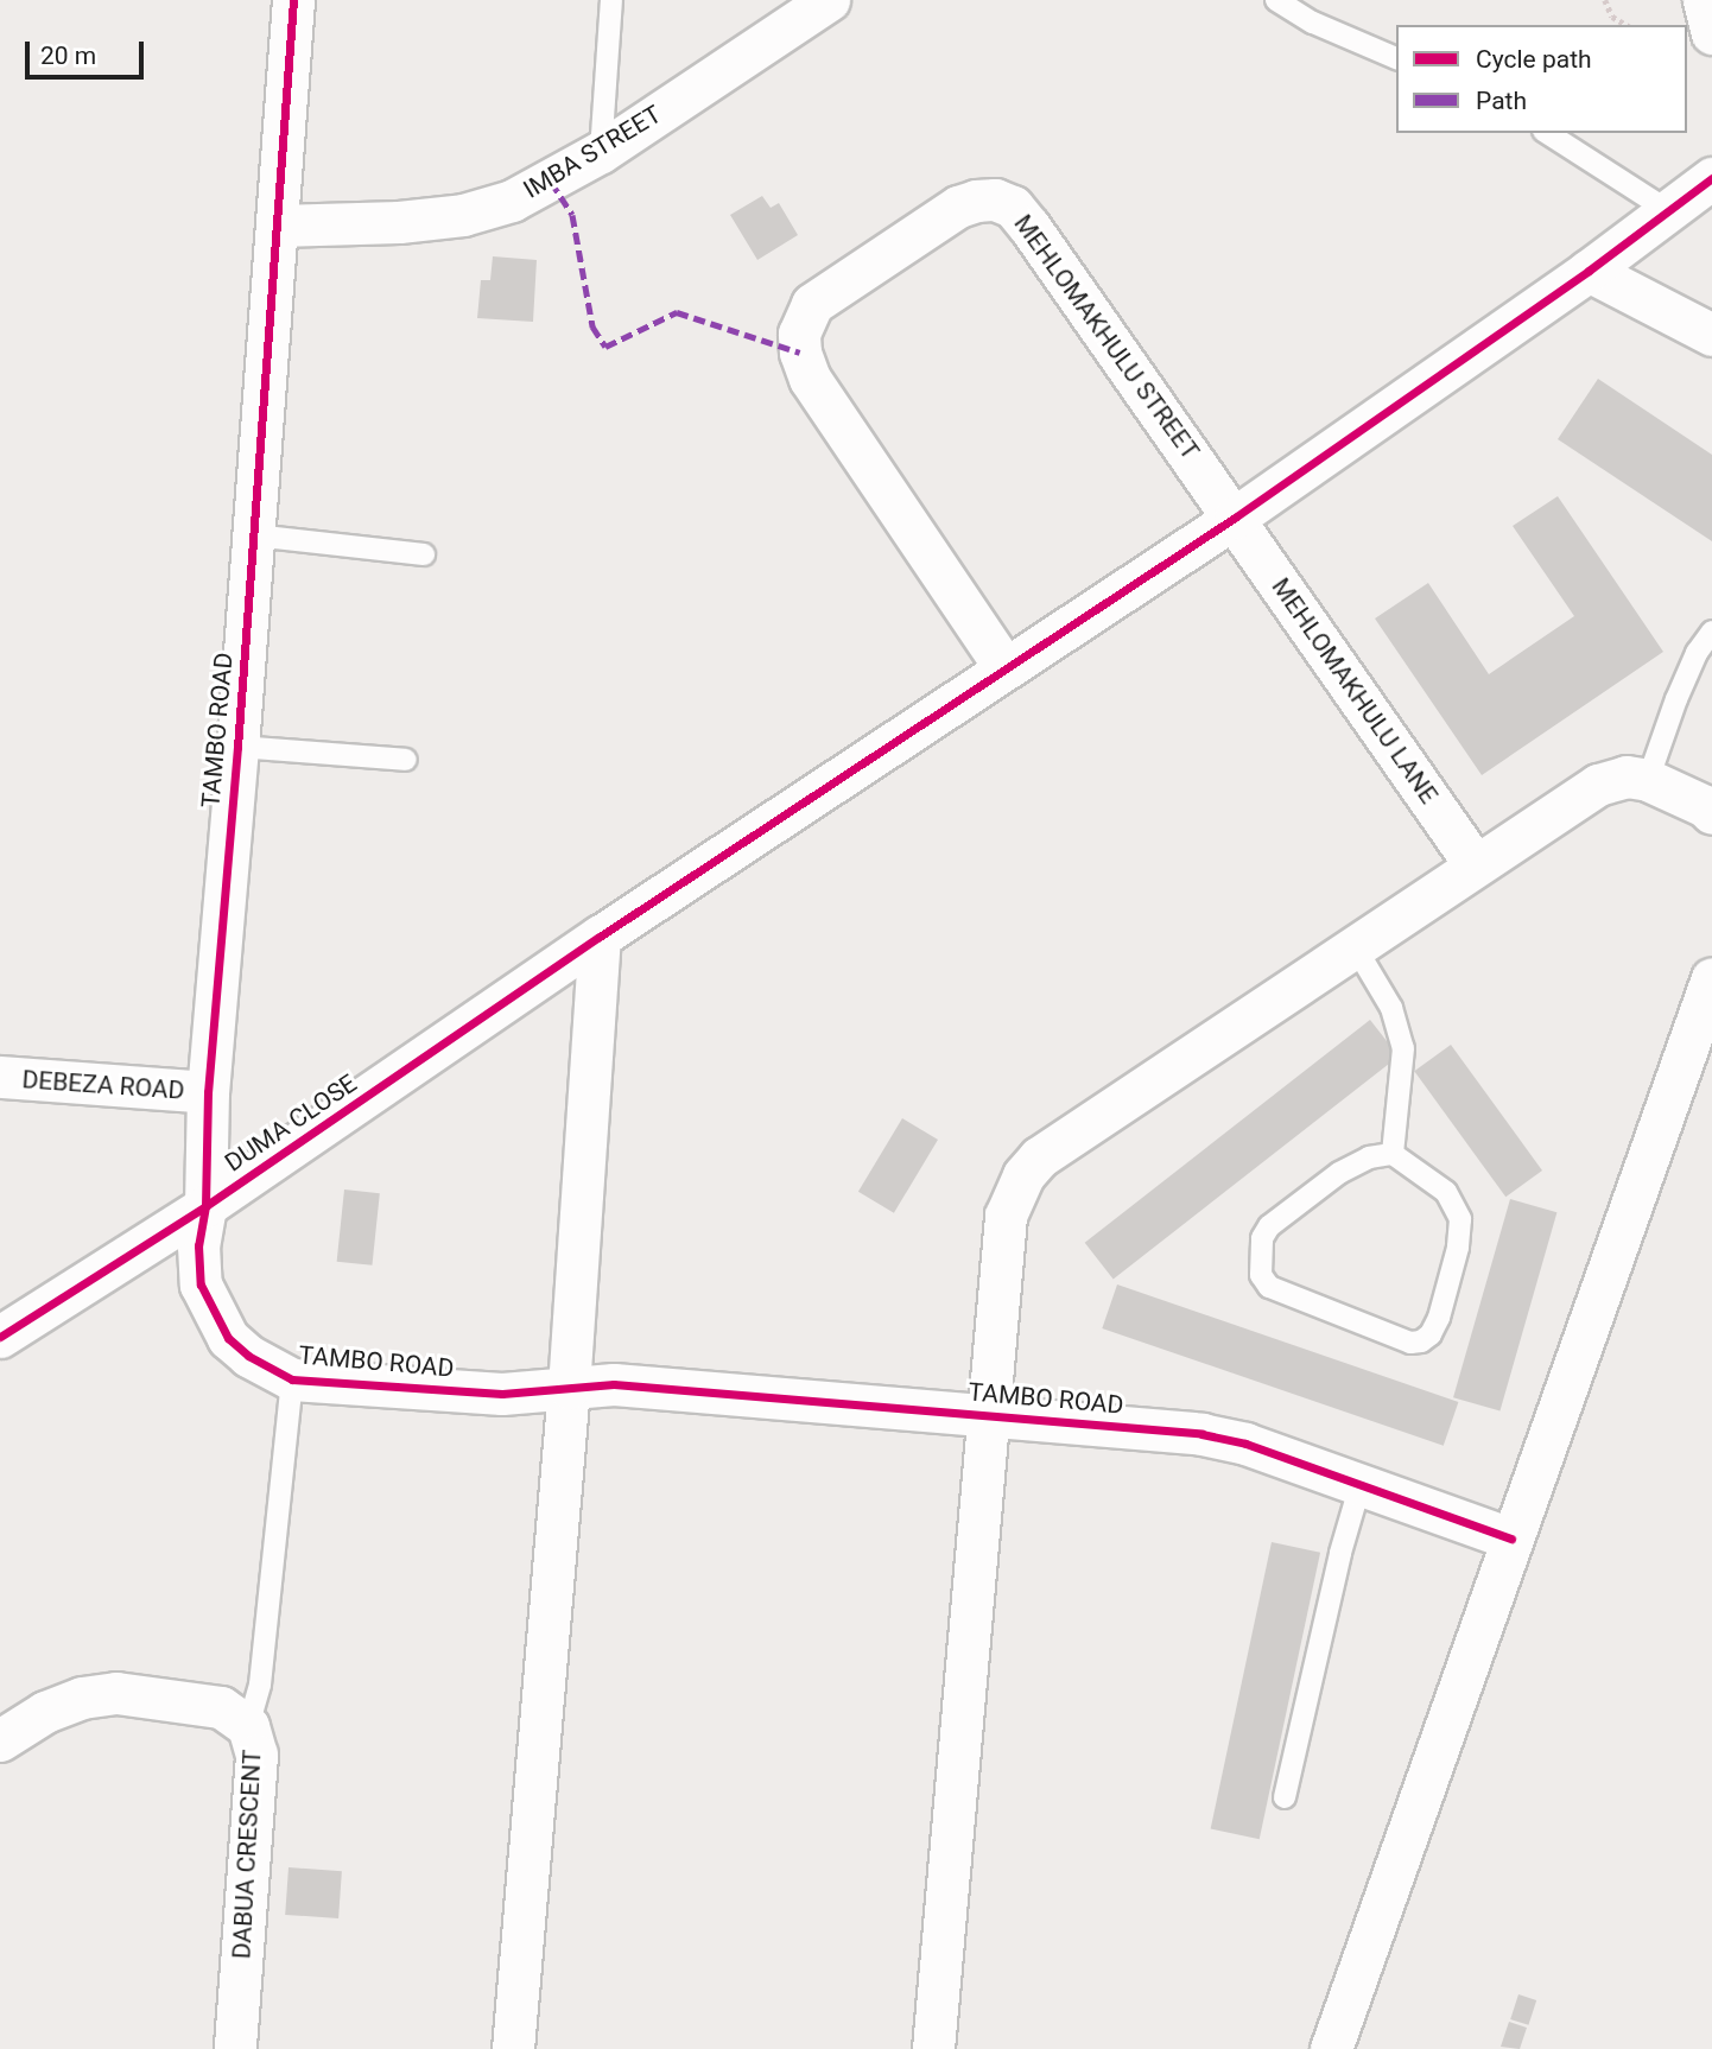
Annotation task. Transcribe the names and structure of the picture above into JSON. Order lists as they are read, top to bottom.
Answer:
{
  "streets": {
    "street": [
      "IMBA STREET",
      "MEHLOMAKHULU STREET",
      "MEHLOMAKHULU LANE",
      "TAMBO ROAD",
      "DEBEZA ROAD",
      "DUMA CLOSE",
      "DABUA CRESCENT"
    ]
  },
  "crossings": [
    ["IMBA STREET", "TAMBO ROAD"],
    ["MEHLOMAKHULU STREET", "MEHLOMAKHULU LANE"],
    ["MEHLOMAKHULU STREET", "DUMA CLOSE"],
    ["MEHLOMAKHULU LANE", "DUMA CLOSE"],
    ["TAMBO ROAD", "DEBEZA ROAD"],
    ["TAMBO ROAD", "DUMA CLOSE"]
  ],
  "legend": ["Cycle path", "Path"],
  "scale_bar": "20 m"
}
